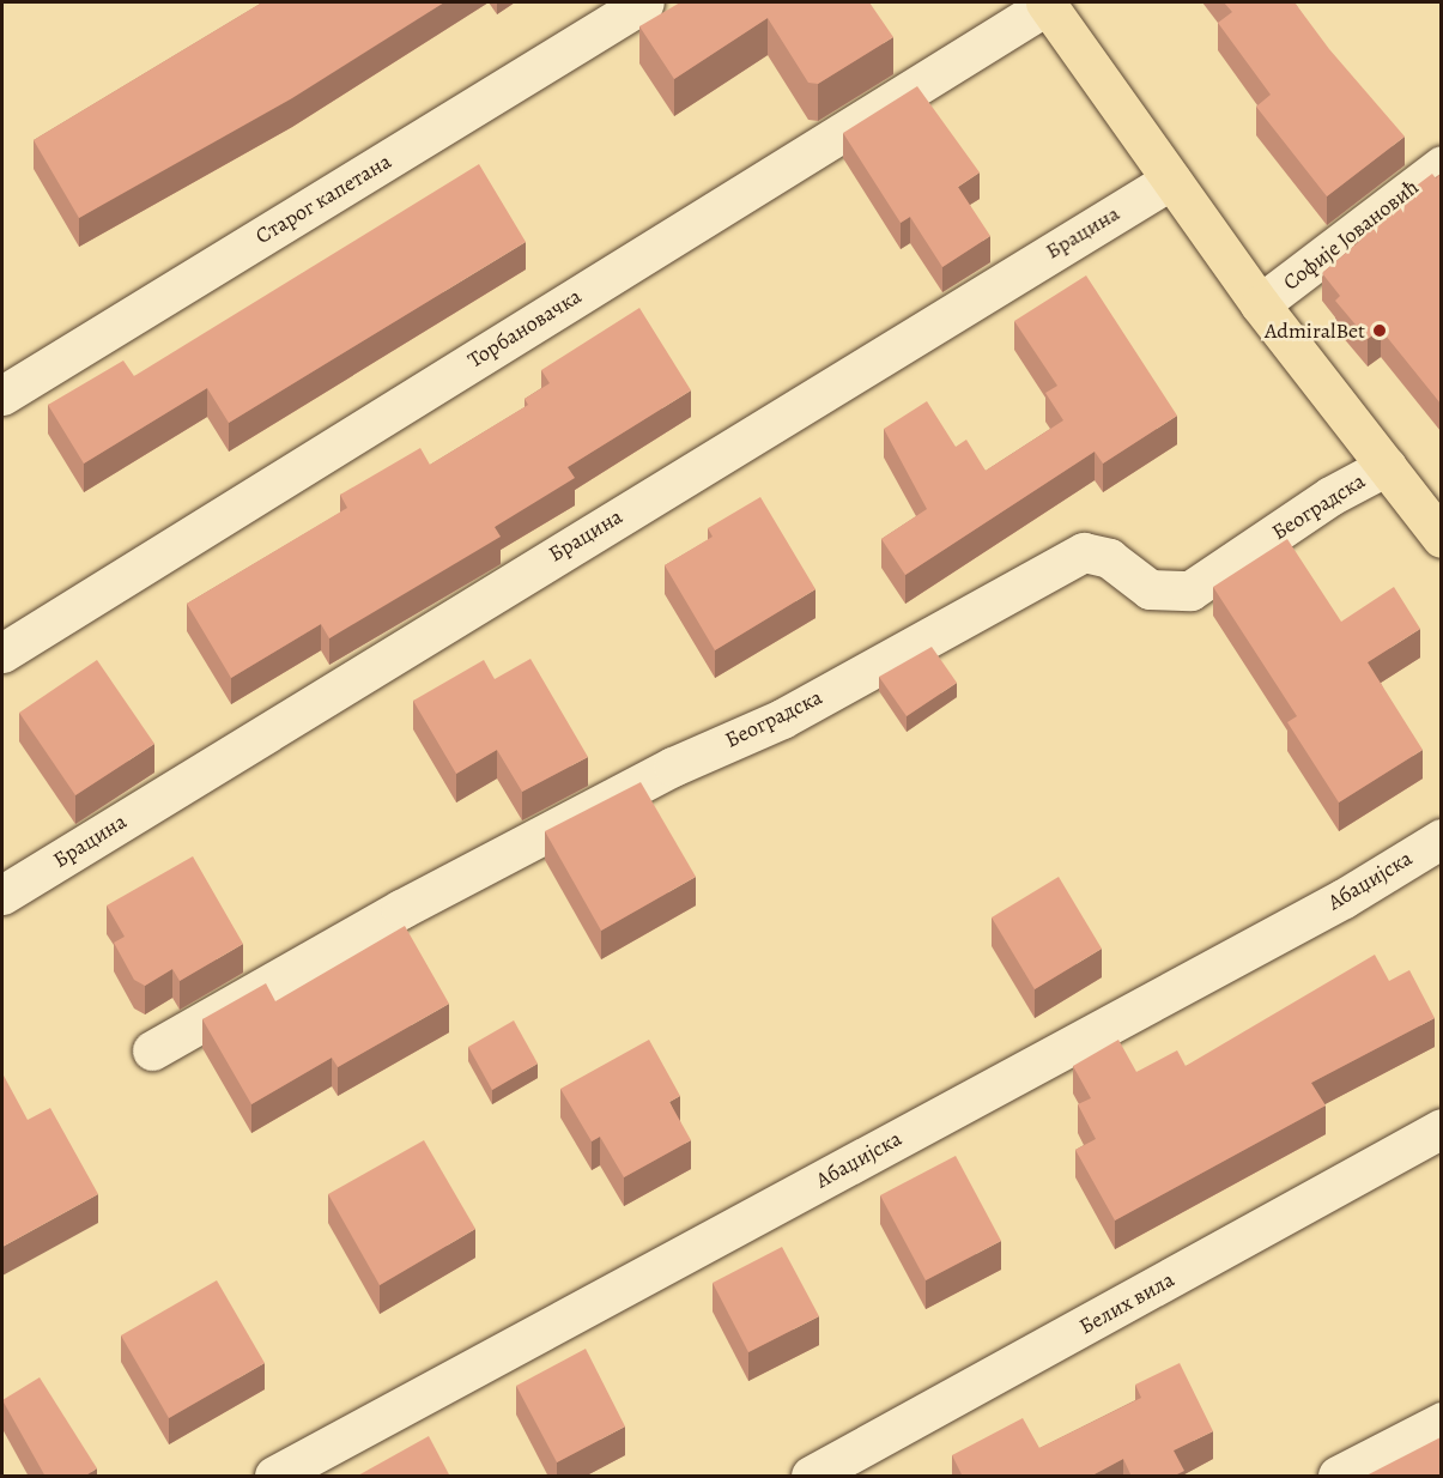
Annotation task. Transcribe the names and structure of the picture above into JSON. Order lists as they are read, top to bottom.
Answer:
{
  "streets": {
    "main road": ["Београдска"],
    "street": [
      "Старог капетана",
      "Брацина",
      "Софије Јовановић",
      "Торбановачка",
      "Абаџијска",
      "Белих вила"
    ]
  },
  "crossings": [
    ["Брацина", "Београдска"],
    ["Софије Јовановић", "Београдска"],
    ["Торбановачка", "Београдска"]
  ],
  "places": ["AdmiralBet"]
}
